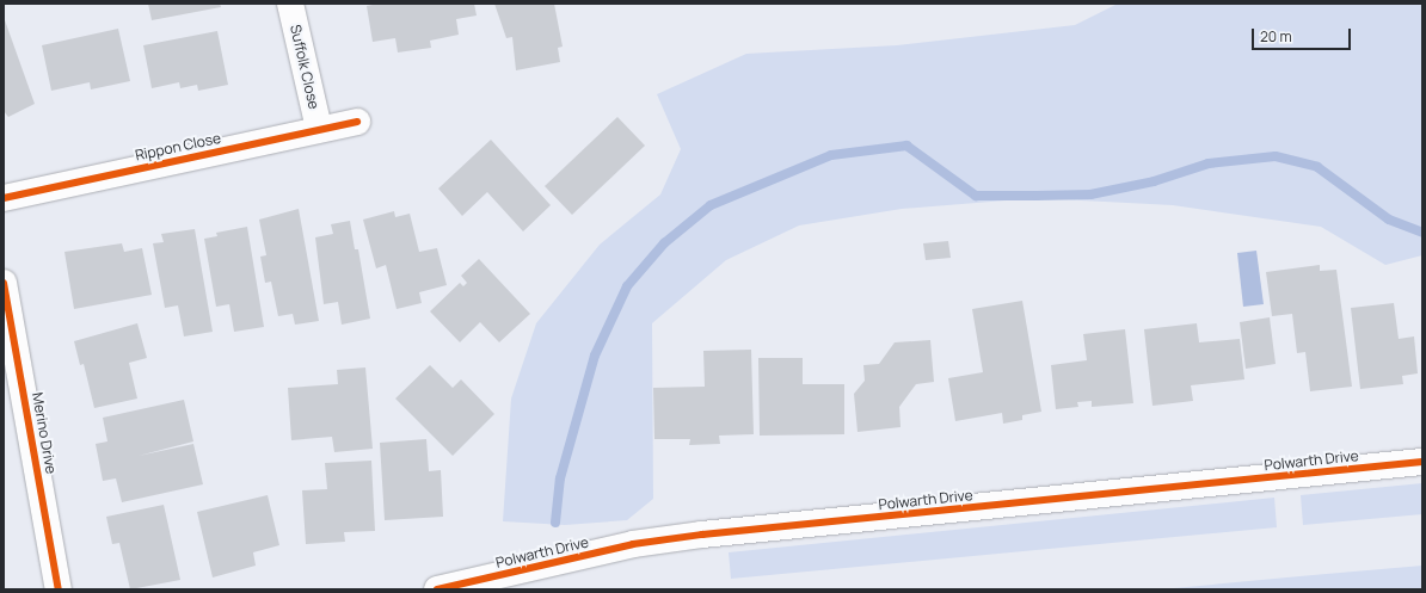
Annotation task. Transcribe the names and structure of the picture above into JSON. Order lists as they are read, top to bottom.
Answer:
{
  "streets": {
    "street": [
      "Suffolk Close",
      "Rippon Close",
      "Merino Drive",
      "Polwarth Drive"
    ]
  },
  "crossings": [
    ["Suffolk Close", "Rippon Close"]
  ],
  "scale_bar": "20 m"
}
